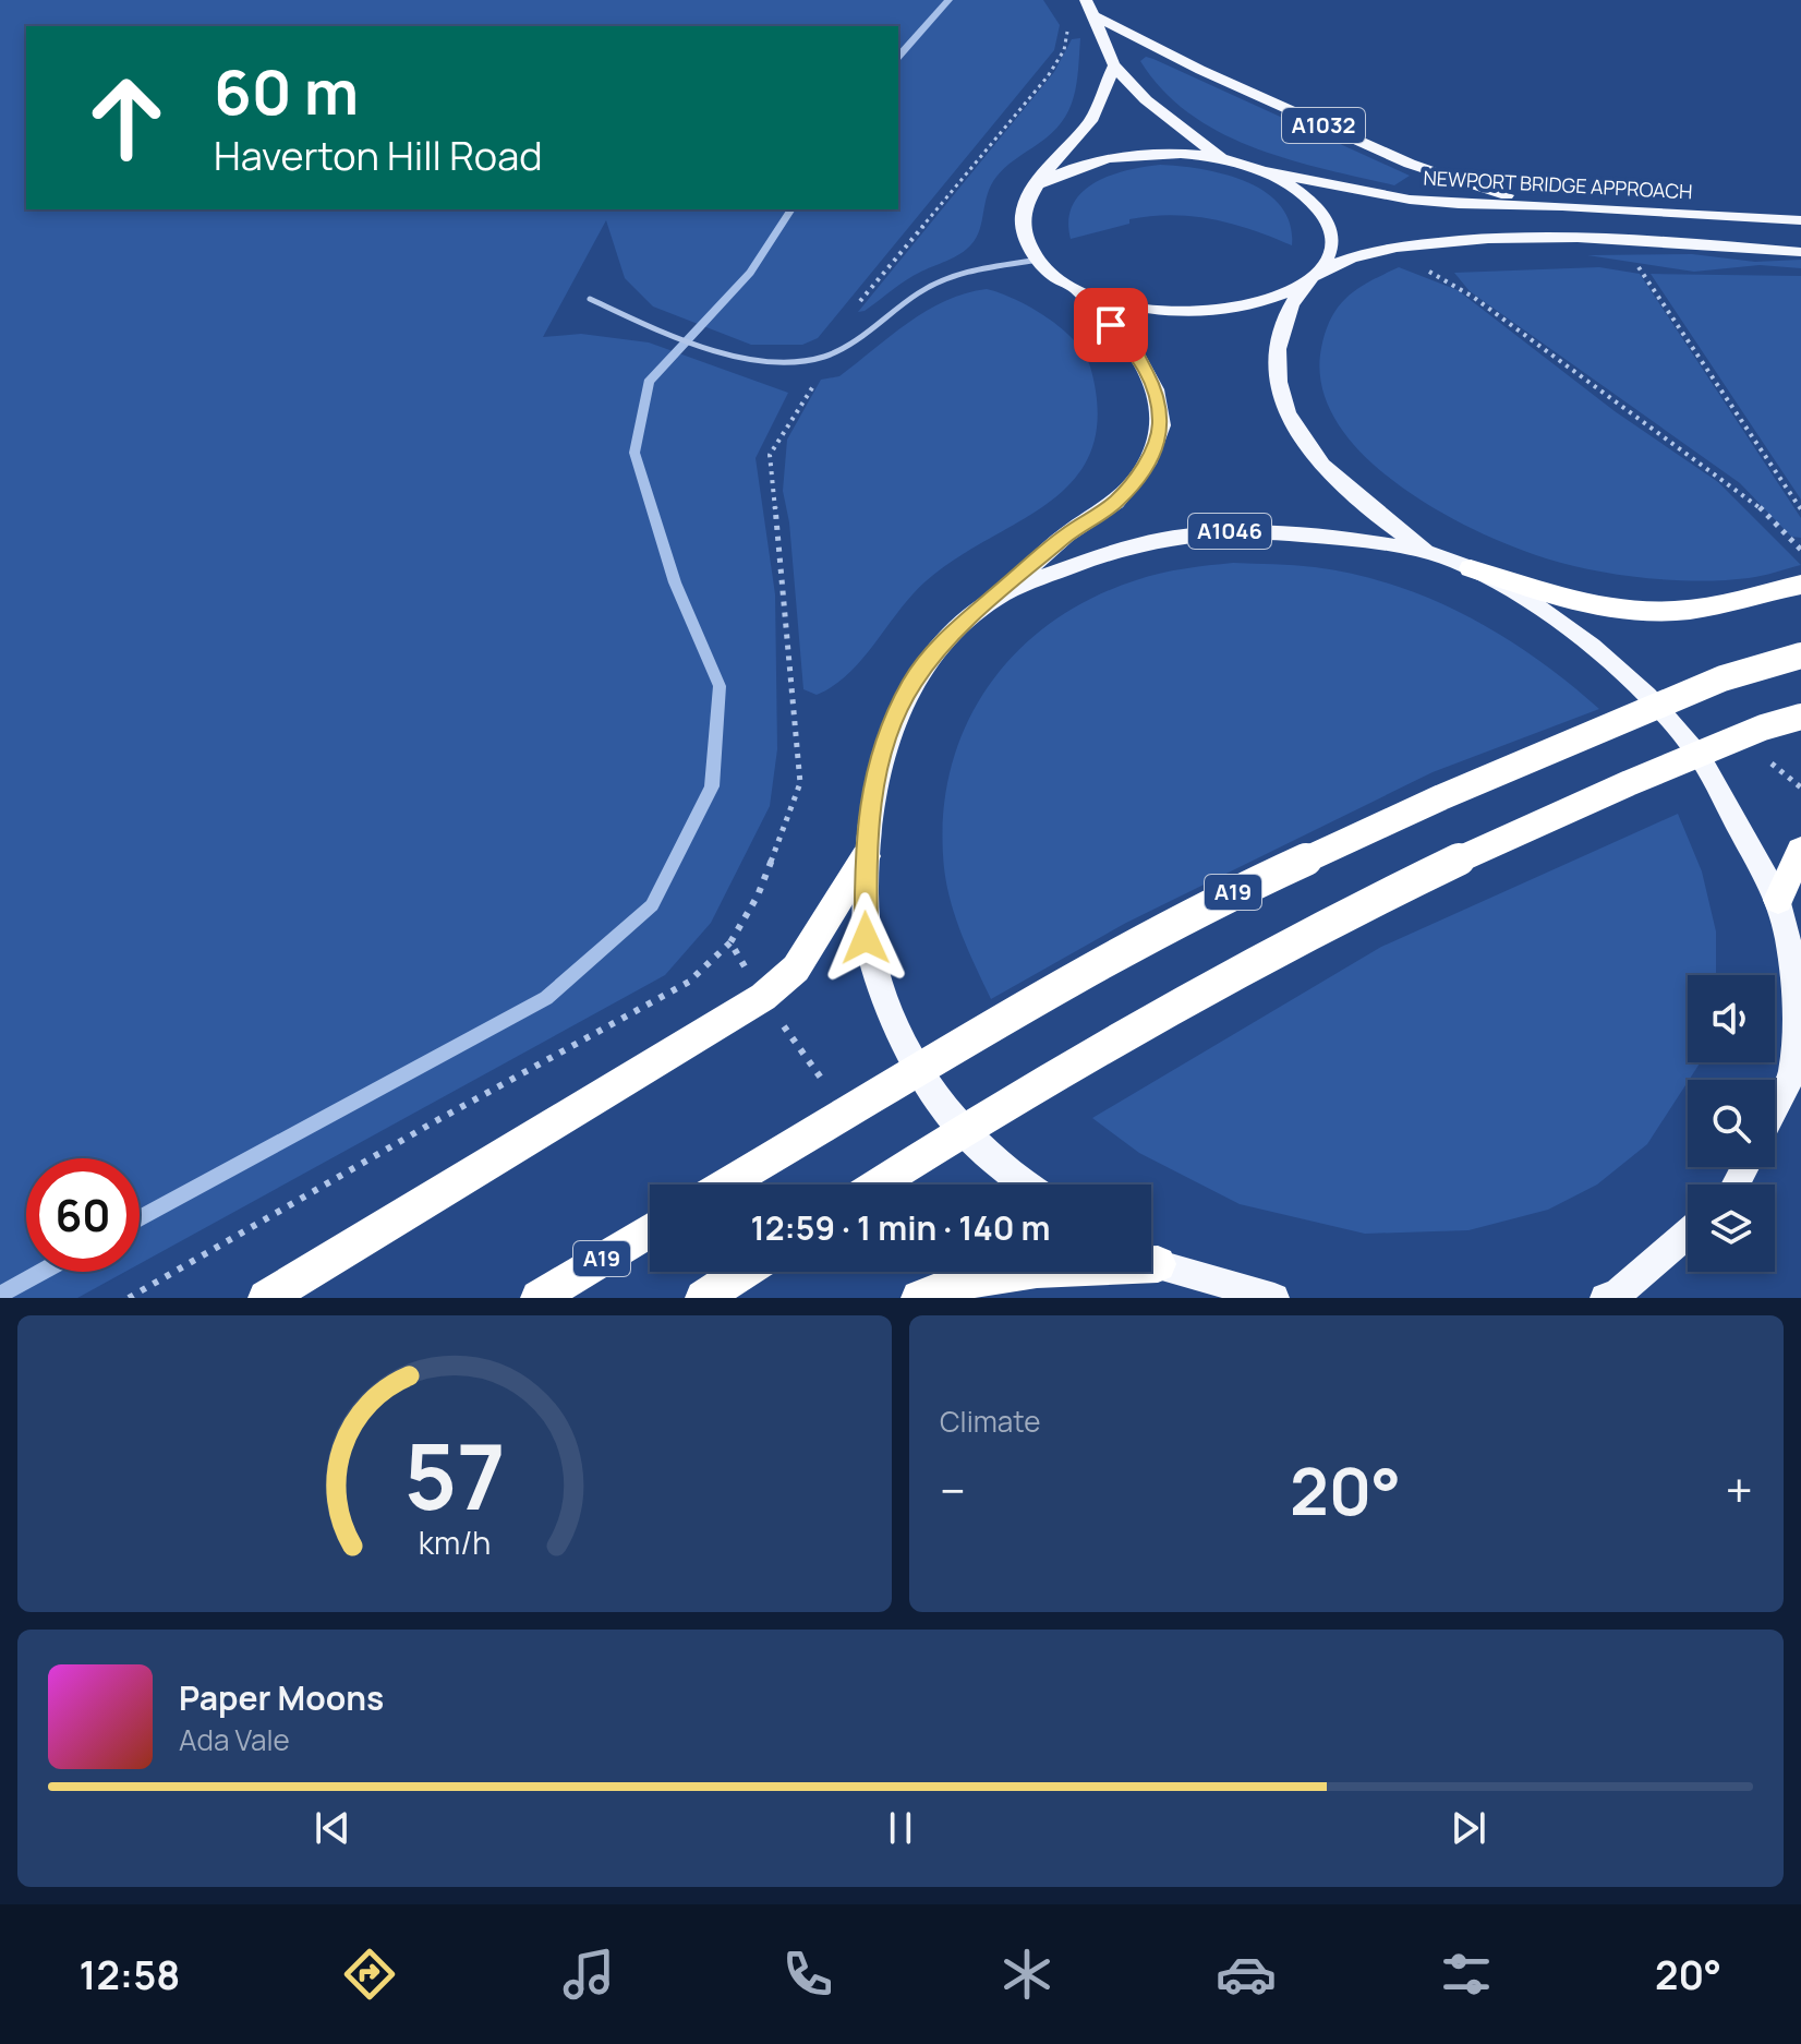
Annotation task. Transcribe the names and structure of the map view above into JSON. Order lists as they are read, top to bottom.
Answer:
{
  "streets": {
    "highway": ["A19"],
    "main road": ["A1032", "NEWPORT BRIDGE APPROACH", "A1046"]
  },
  "crossings": [
    ["A1032", "NEWPORT BRIDGE APPROACH"],
    ["A1032", "A1046"],
    ["NEWPORT BRIDGE APPROACH", "A1046"]
  ],
  "page": {
    "turn": ["60 m", "Haverton Hill Road"],
    "limit": "60",
    "trip": "12:59 · 1 min · 140 m",
    "tile": "Climate",
    "heat": ["−", "20°", "+"],
    "song": ["Paper Moons", "Ada Vale"],
    "tabs": ["12:58", "20°"],
    "gauge": ["57", "km/h"]
  }
}
